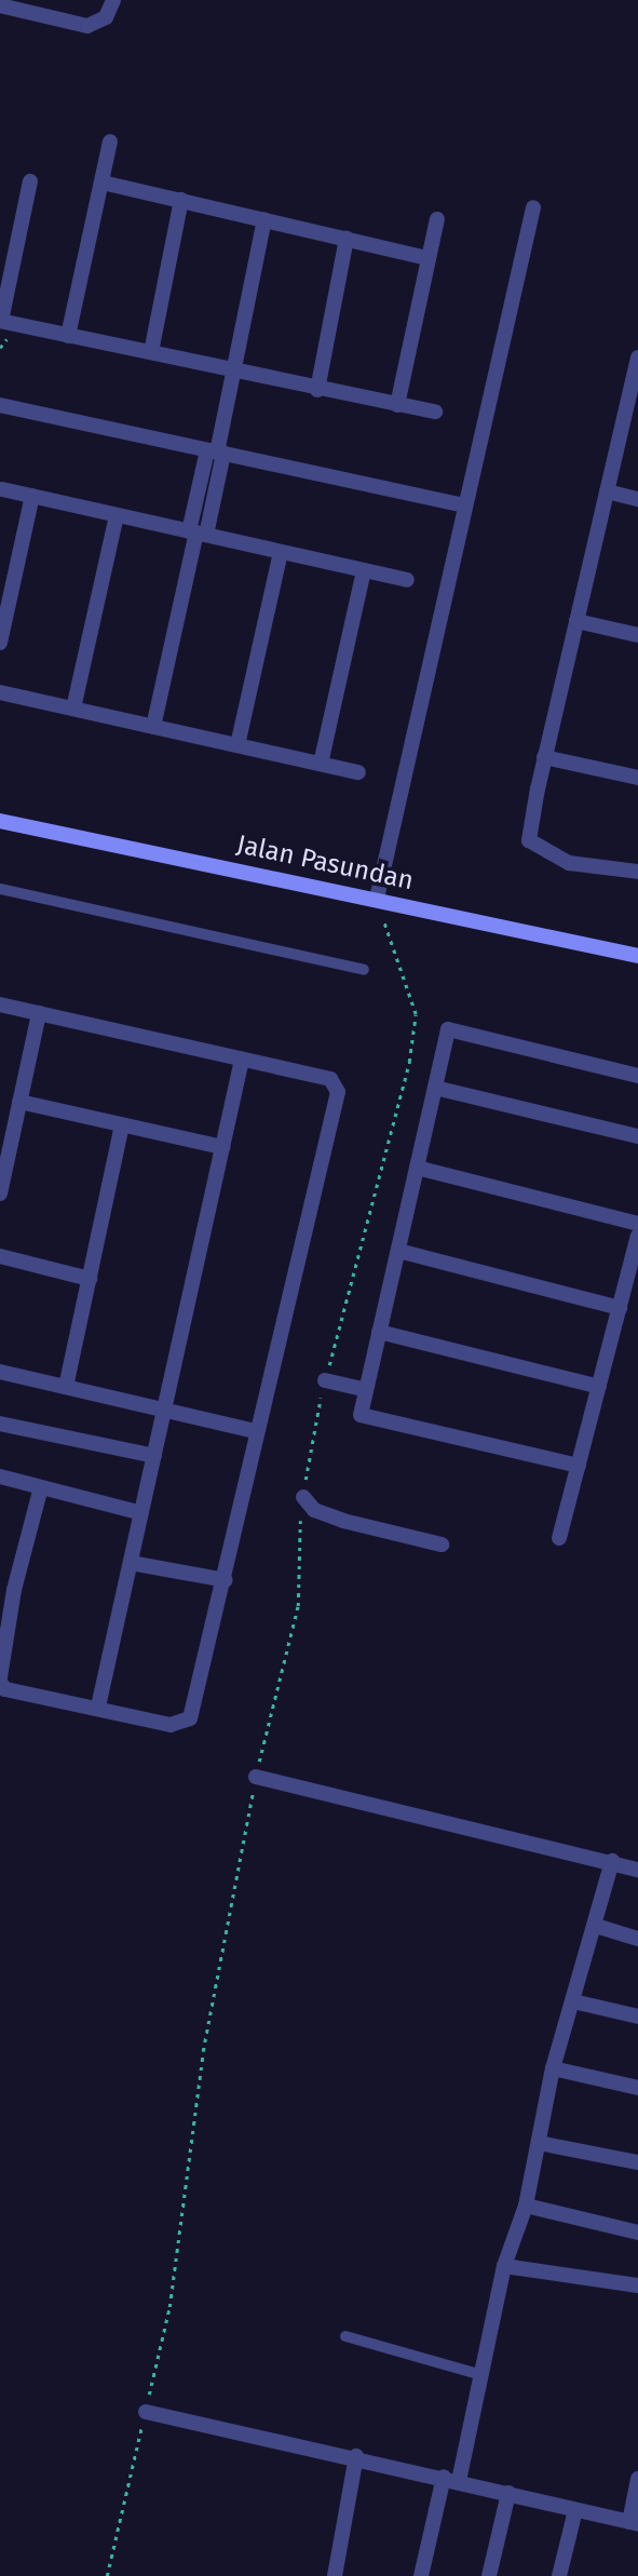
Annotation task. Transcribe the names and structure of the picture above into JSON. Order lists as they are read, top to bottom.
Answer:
{
  "streets": {
    "street": ["Jalan Pasundan"]
  }
}
